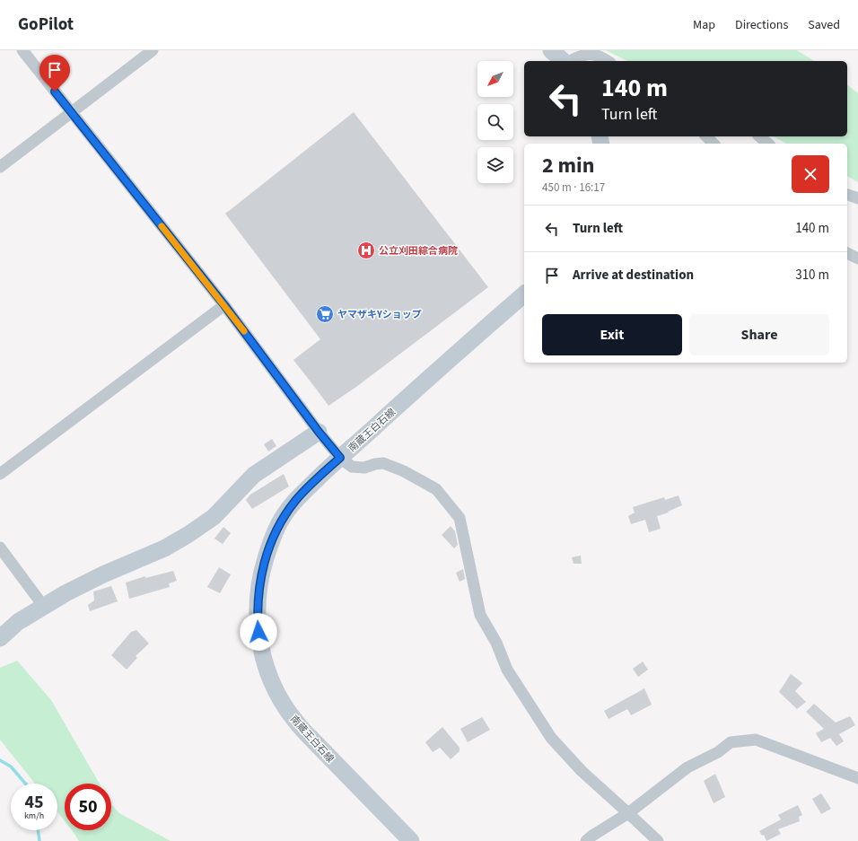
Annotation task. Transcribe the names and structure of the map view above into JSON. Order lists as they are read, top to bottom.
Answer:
{
  "streets": {
    "main road": ["南蔵王白石線"]
  },
  "places": {
    "hospital": ["公立刈田綜合病院"],
    "supermarket": ["ヤマザキYショップ"]
  },
  "north": "bottom left",
  "page": {
    "header": "GoPilot",
    "nav": ["Map", "Directions", "Saved"],
    "turn": ["140 m", "Turn left"],
    "heading": ["2 min", "450 m · 16:17"],
    "list": [
      {
        "name": "Turn left",
        "value": "140 m"
      },
      {
        "name": "Arrive at destination",
        "value": "310 m"
      }
    ],
    "buttons": ["Exit", "Share"],
    "speed": "45 km/h",
    "limit": "50"
  }
}
